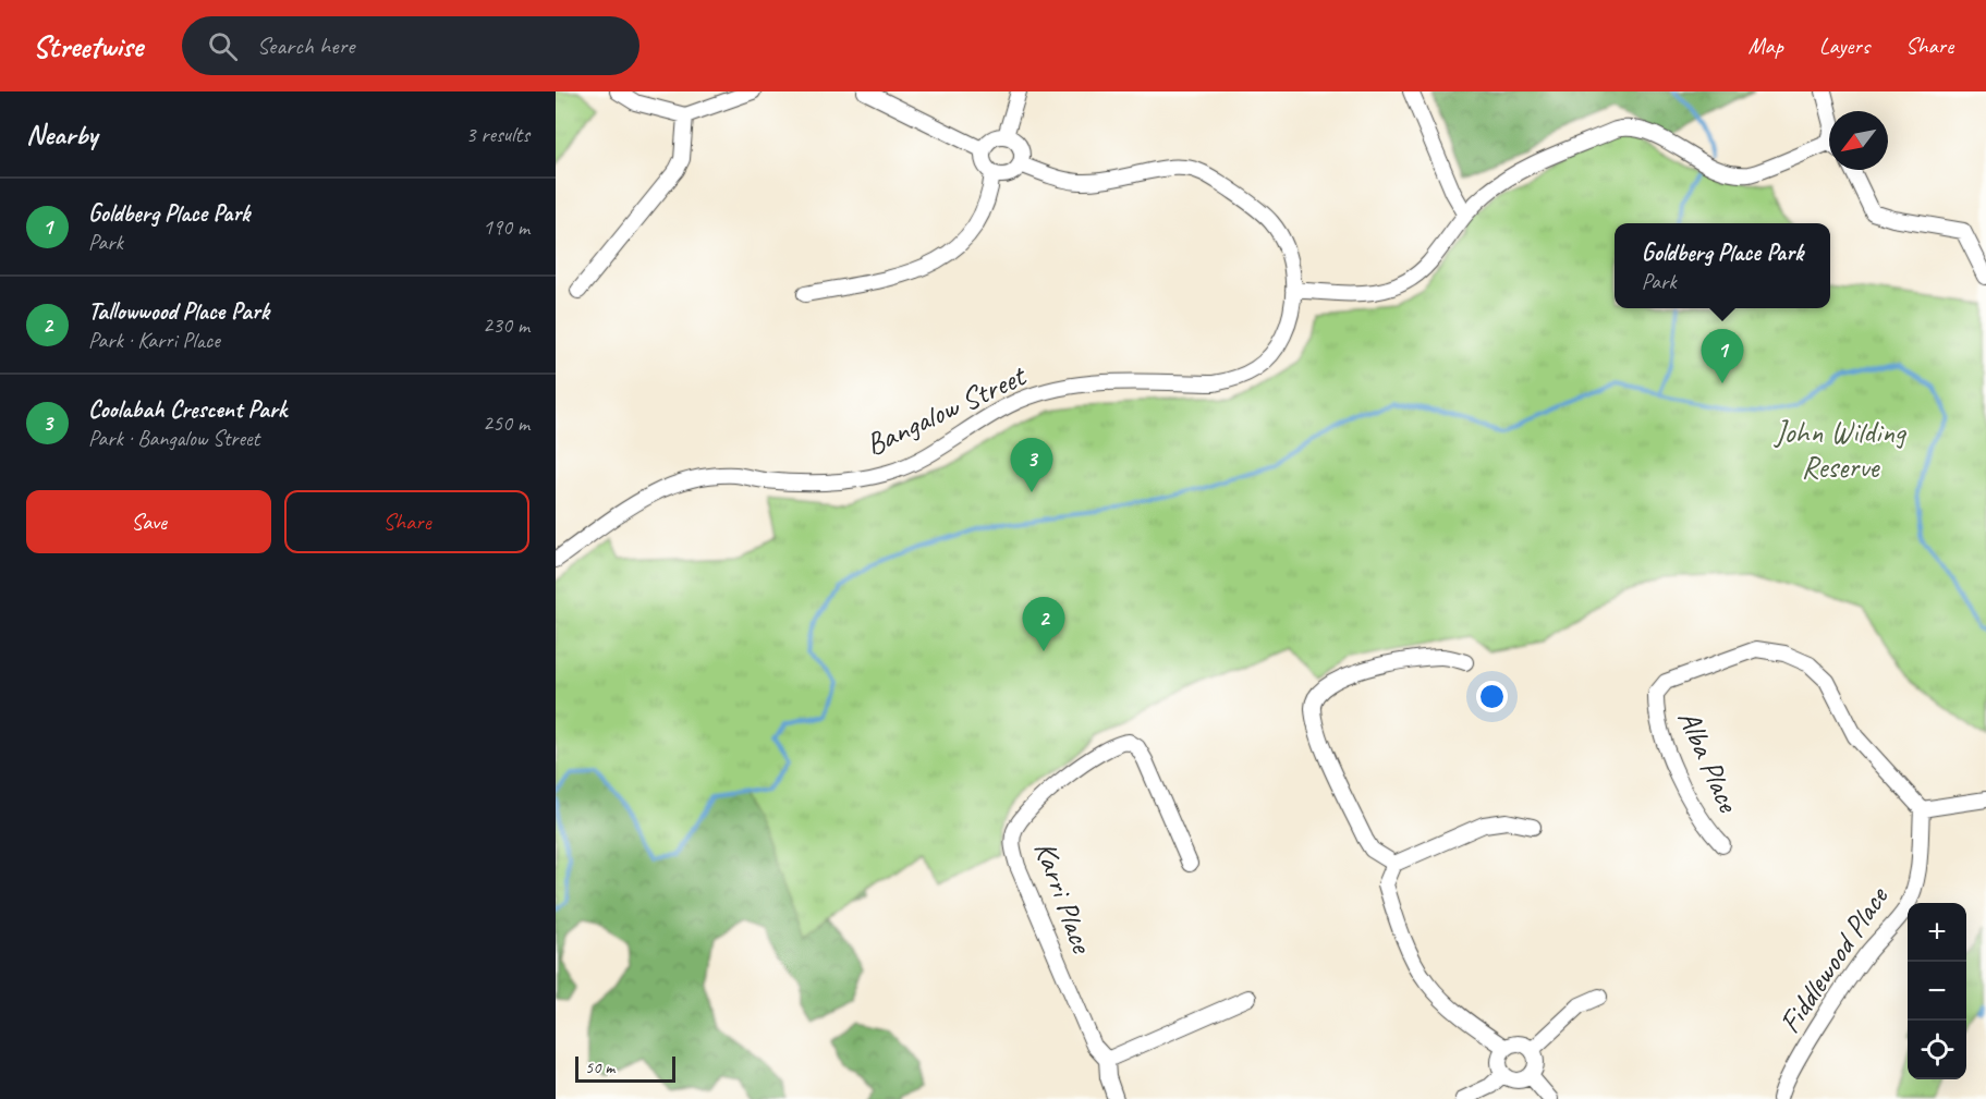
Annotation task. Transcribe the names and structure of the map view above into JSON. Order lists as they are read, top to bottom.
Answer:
{
  "streets": {
    "street": [
      "Bangalow Street",
      "Alba Place",
      "Karri Place",
      "Fiddlewood Place"
    ]
  },
  "crossings": [
    ["Alba Place", "Fiddlewood Place"]
  ],
  "parks": ["John Wilding Reserve"],
  "scale_bar": "50 m",
  "north": "bottom left",
  "page": {
    "header": "Streetwise",
    "search": "Search here",
    "nav": ["Map", "Layers", "Share"],
    "heading": ["Nearby", "3 results"],
    "list": [
      {
        "mark": "1",
        "name": "Goldberg Place Park",
        "note": "Park",
        "value": "190 m"
      },
      {
        "mark": "2",
        "name": "Tallowwood Place Park",
        "note": "Park · Karri Place",
        "value": "230 m"
      },
      {
        "mark": "3",
        "name": "Coolabah Crescent Park",
        "note": "Park · Bangalow Street",
        "value": "250 m"
      }
    ],
    "popup": ["Goldberg Place Park", "Park"],
    "pins": ["1", "3", "2"],
    "buttons": ["Save", "Share"],
    "map_buttons": ["+", "−"],
    "scale": "50 m"
  }
}
